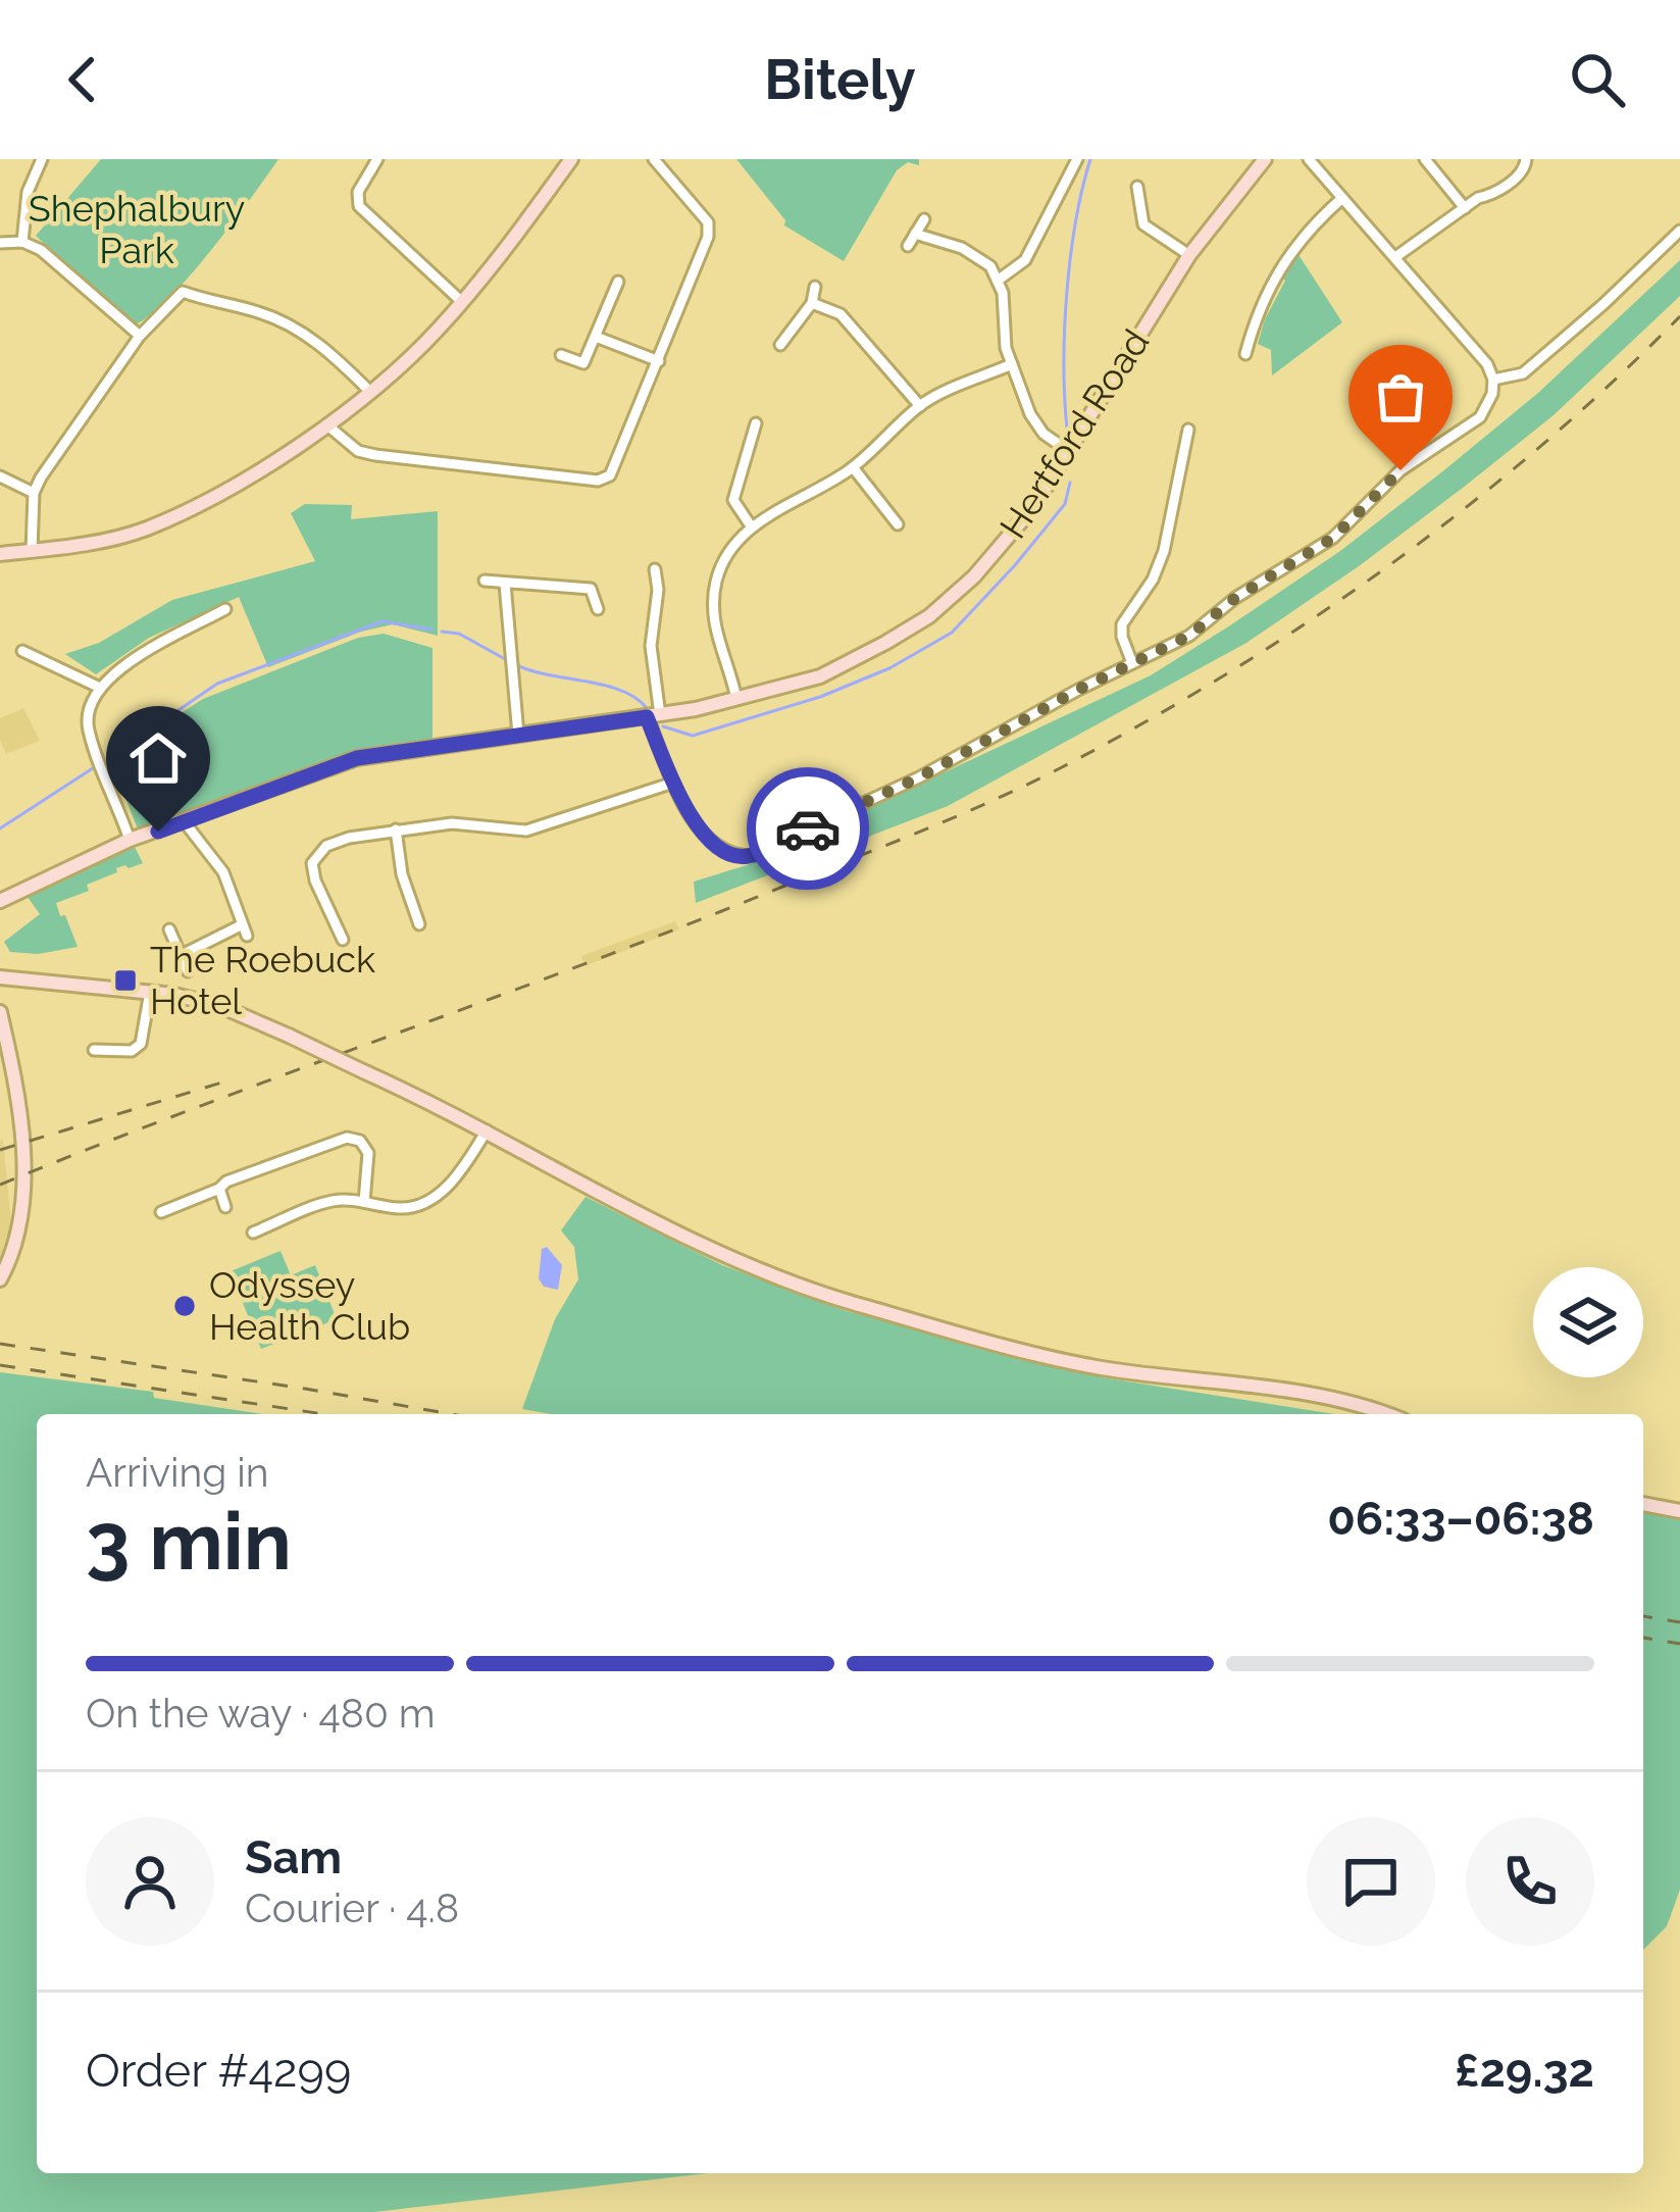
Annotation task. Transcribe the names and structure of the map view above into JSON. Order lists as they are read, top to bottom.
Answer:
{
  "streets": {
    "street": ["Hertford Road"]
  },
  "parks": ["Shephalbury Park"],
  "places": {
    "transit": ["The Roebuck Hotel"],
    "other": ["Odyssey Health Club"]
  },
  "page": {
    "header": "Bitely",
    "heading": ["3 min", "Arriving in", "06:33–06:38"],
    "panel": [
      "Sam",
      "Courier · 4.8",
      "Order #4299",
      "£29.32"
    ],
    "bar": "On the way · 480 m"
  }
}
